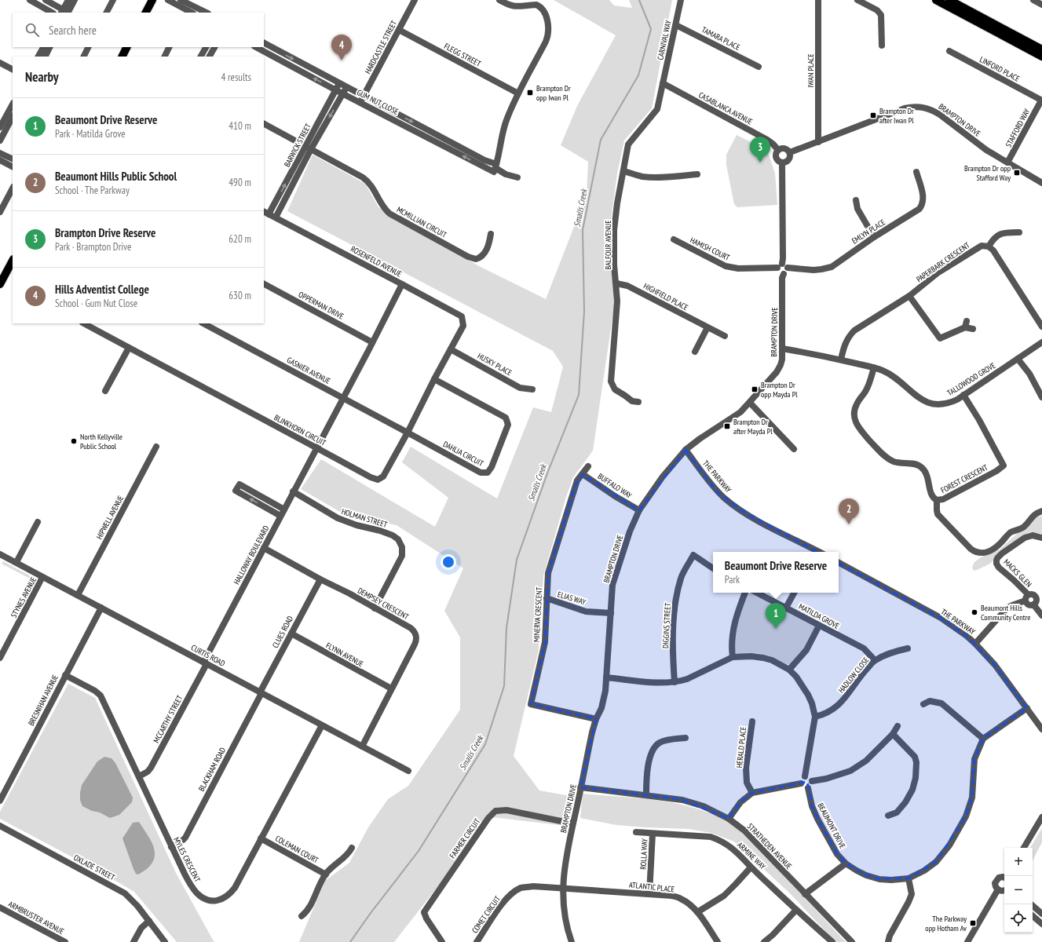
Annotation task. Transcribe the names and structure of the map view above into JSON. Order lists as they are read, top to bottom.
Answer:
{
  "streets": {
    "street": [
      "TAMARA PLACE",
      "CARNIVAL WAY",
      "HARDCASTLE STREET",
      "FLEGG STREET",
      "LINFORD PLACE",
      "IWAN PLACE",
      "GUM NUT CLOSE",
      "CASABLANCA AVENUE",
      "BRAMPTON DRIVE",
      "STAFFORD WAY",
      "BARWICK STREET",
      "MCMILLIAN CIRCUIT",
      "EMLYN PLACE",
      "BALFOUR AVENUE",
      "HAMISH COURT",
      "ROSENFELD AVENUE",
      "PAPERBARK CRESCENT",
      "HIGHFIELD PLACE",
      "OPPERMAN DRIVE",
      "HUSKY PLACE",
      "GASNIER AVENUE",
      "TALLOWOOD GROVE",
      "BLINKHORN CIRCUIT",
      "DAHLIA CIRCUIT",
      "THE PARKWAY",
      "FOREST CRESCENT",
      "BUFFALO WAY",
      "HIPWELL AVENUE",
      "HOLMAN STREET",
      "HALLOWAY BOULEVARD",
      "MACKS GLEN",
      "STYNES AVENUE",
      "ELIAS WAY",
      "DEMPSEY CRESCENT",
      "MINERVA CRESCENT",
      "MATILDA GROVE",
      "DIGGINS STREET",
      "CLUES ROAD",
      "FLYNN AVENUE",
      "CURTIS ROAD",
      "HADLOW CLOSE",
      "BRESNIHAN AVENUE",
      "MCCARTHY STREET",
      "HERALD PLACE",
      "BLACKHAM ROAD",
      "BEAUMONT DRIVE",
      "FARMER CIRCUIT",
      "STRATHEDEN AVENUE",
      "COLEMAN COURT",
      "ROLLA WAY",
      "ARMINE WAY",
      "MYLES CRESCENT",
      "OXLADE STREET",
      "ATLANTIC PLACE",
      "COMET CIRCUIT",
      "ARMBRUSTER AVENUE"
    ]
  },
  "crossings": [
    ["TAMARA PLACE", "CARNIVAL WAY"],
    ["CARNIVAL WAY", "CASABLANCA AVENUE"],
    ["CARNIVAL WAY", "BALFOUR AVENUE"],
    ["HARDCASTLE STREET", "FLEGG STREET"],
    ["HARDCASTLE STREET", "GUM NUT CLOSE"],
    ["LINFORD PLACE", "STAFFORD WAY"],
    ["IWAN PLACE", "BRAMPTON DRIVE"],
    ["GUM NUT CLOSE", "BARWICK STREET"],
    ["CASABLANCA AVENUE", "BRAMPTON DRIVE"],
    ["CASABLANCA AVENUE", "BALFOUR AVENUE"],
    ["BRAMPTON DRIVE", "STAFFORD WAY"],
    ["BRAMPTON DRIVE", "EMLYN PLACE"],
    ["BRAMPTON DRIVE", "HAMISH COURT"],
    ["BRAMPTON DRIVE", "TALLOWOOD GROVE"],
    ["BRAMPTON DRIVE", "THE PARKWAY"],
    ["BRAMPTON DRIVE", "BUFFALO WAY"],
    ["BRAMPTON DRIVE", "ELIAS WAY"],
    ["BRAMPTON DRIVE", "MINERVA CRESCENT"],
    ["BRAMPTON DRIVE", "FARMER CIRCUIT"],
    ["BRAMPTON DRIVE", "STRATHEDEN AVENUE"],
    ["BRAMPTON DRIVE", "ATLANTIC PLACE"],
    ["BRAMPTON DRIVE", "COMET CIRCUIT"],
    ["BARWICK STREET", "MCMILLIAN CIRCUIT"],
    ["BARWICK STREET", "ROSENFELD AVENUE"],
    ["EMLYN PLACE", "HAMISH COURT"],
    ["BALFOUR AVENUE", "HIGHFIELD PLACE"],
    ["ROSENFELD AVENUE", "OPPERMAN DRIVE"],
    ["ROSENFELD AVENUE", "GASNIER AVENUE"],
    ["ROSENFELD AVENUE", "BLINKHORN CIRCUIT"],
    ["ROSENFELD AVENUE", "HALLOWAY BOULEVARD"],
    ["PAPERBARK CRESCENT", "TALLOWOOD GROVE"],
    ["HUSKY PLACE", "BLINKHORN CIRCUIT"],
    ["GASNIER AVENUE", "BLINKHORN CIRCUIT"],
    ["GASNIER AVENUE", "DAHLIA CIRCUIT"],
    ["TALLOWOOD GROVE", "FOREST CRESCENT"],
    ["BLINKHORN CIRCUIT", "DAHLIA CIRCUIT"],
    ["BLINKHORN CIRCUIT", "HALLOWAY BOULEVARD"],
    ["BUFFALO WAY", "MINERVA CRESCENT"],
    ["HIPWELL AVENUE", "CURTIS ROAD"],
    ["HOLMAN STREET", "HALLOWAY BOULEVARD"],
    ["HOLMAN STREET", "DEMPSEY CRESCENT"],
    ["HALLOWAY BOULEVARD", "DEMPSEY CRESCENT"],
    ["HALLOWAY BOULEVARD", "CURTIS ROAD"],
    ["HALLOWAY BOULEVARD", "MCCARTHY STREET"],
    ["STYNES AVENUE", "CURTIS ROAD"],
    ["ELIAS WAY", "MINERVA CRESCENT"],
    ["DEMPSEY CRESCENT", "CLUES ROAD"],
    ["DEMPSEY CRESCENT", "FLYNN AVENUE"],
    ["DEMPSEY CRESCENT", "CURTIS ROAD"],
    ["MATILDA GROVE", "HADLOW CLOSE"],
    ["CLUES ROAD", "FLYNN AVENUE"],
    ["CLUES ROAD", "CURTIS ROAD"],
    ["CLUES ROAD", "BLACKHAM ROAD"],
    ["CURTIS ROAD", "BRESNIHAN AVENUE"],
    ["CURTIS ROAD", "MCCARTHY STREET"],
    ["CURTIS ROAD", "BLACKHAM ROAD"],
    ["CURTIS ROAD", "MYLES CRESCENT"],
    ["BRESNIHAN AVENUE", "MYLES CRESCENT"],
    ["MCCARTHY STREET", "MYLES CRESCENT"],
    ["BLACKHAM ROAD", "MYLES CRESCENT"],
    ["COLEMAN COURT", "MYLES CRESCENT"],
    ["ROLLA WAY", "ARMINE WAY"],
    ["ROLLA WAY", "ATLANTIC PLACE"],
    ["ATLANTIC PLACE", "COMET CIRCUIT"]
  ],
  "water": ["Smalls Creek"],
  "places": {
    "transit": [
      "Brampton Dr opp Iwan Pl",
      "Brampton Dr after Iwan Pl",
      "Brampton Dr opp Stafford Way",
      "Brampton Dr opp Mayda Pl",
      "Brampton Dr after Mayda Pl",
      "The Parkway opp Hotham Av"
    ],
    "other": ["North Kellyville Public School", "Beaumont Hills Community Centre"]
  },
  "page": {
    "search": "Search here",
    "pins": [
      "4",
      "3",
      "2",
      "1"
    ],
    "heading": ["Nearby", "4 results"],
    "list": [
      {
        "mark": "1",
        "name": "Beaumont Drive Reserve",
        "note": "Park · Matilda Grove",
        "value": "410 m"
      },
      {
        "mark": "2",
        "name": "Beaumont Hills Public School",
        "note": "School · The Parkway",
        "value": "490 m"
      },
      {
        "mark": "3",
        "name": "Brampton Drive Reserve",
        "note": "Park · Brampton Drive",
        "value": "620 m"
      },
      {
        "mark": "4",
        "name": "Hills Adventist College",
        "note": "School · Gum Nut Close",
        "value": "630 m"
      }
    ],
    "popup": ["Beaumont Drive Reserve", "Park"],
    "map_buttons": ["+", "−"]
  }
}
